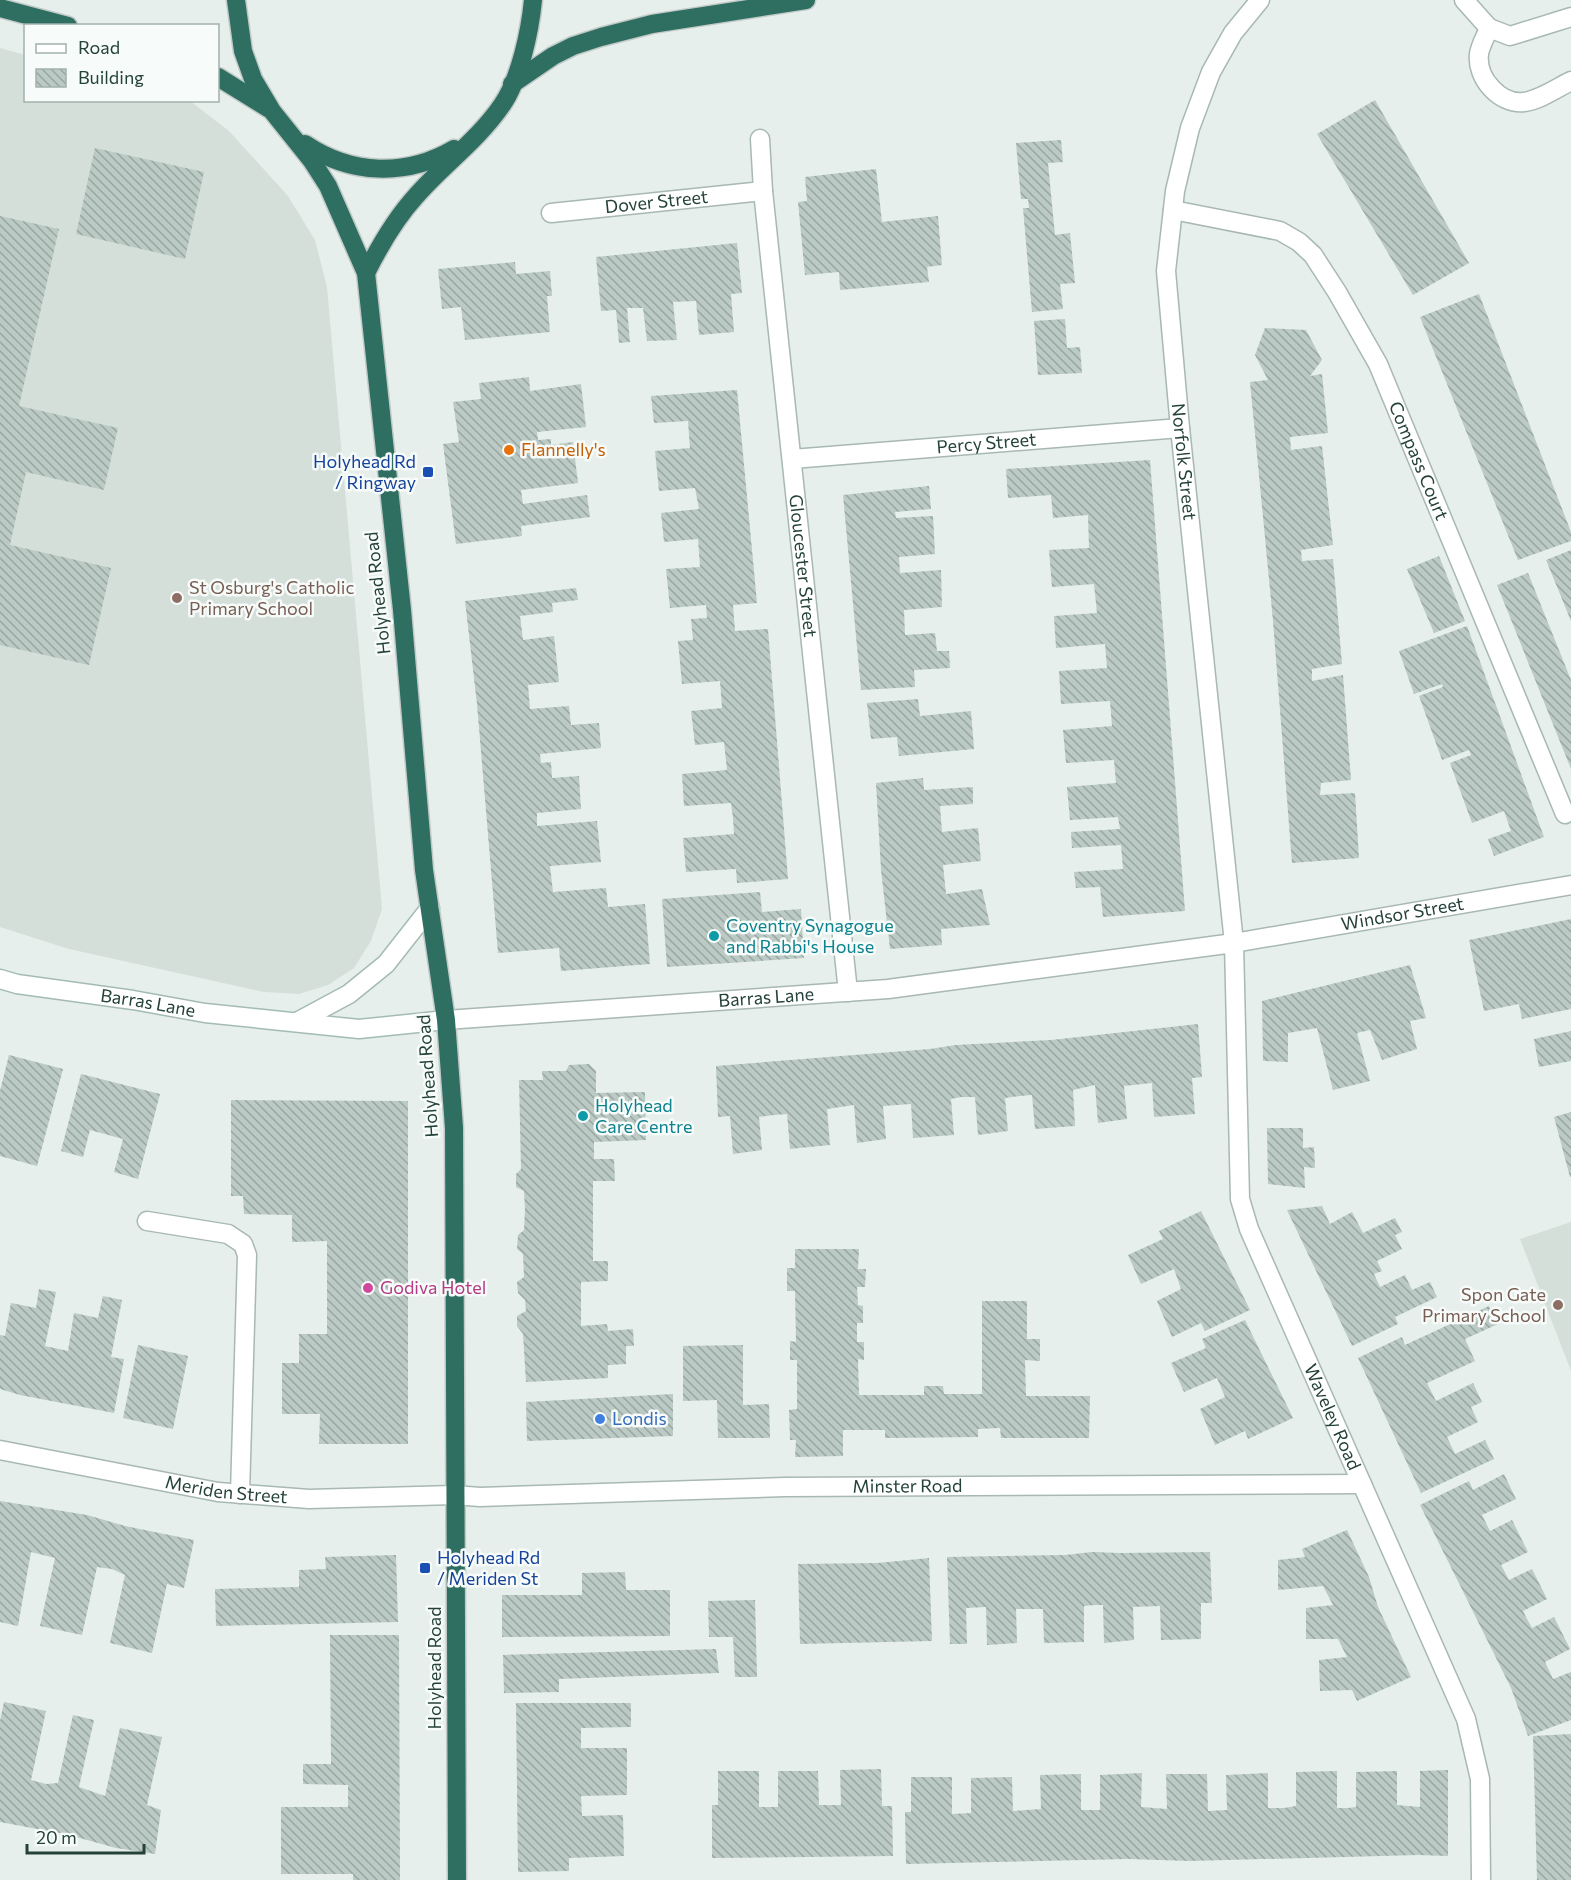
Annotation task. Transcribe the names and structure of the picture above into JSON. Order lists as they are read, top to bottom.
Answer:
{
  "streets": {
    "highway": ["Holyhead Road"],
    "street": [
      "Dover Street",
      "Percy Street",
      "Compass Court",
      "Norfolk Street",
      "Gloucester Street",
      "Windsor Street",
      "Barras Lane",
      "Waveley Road",
      "Minster Road",
      "Meriden Street"
    ]
  },
  "crossings": [
    ["Dover Street", "Gloucester Street"],
    ["Percy Street", "Norfolk Street"],
    ["Percy Street", "Gloucester Street"],
    ["Compass Court", "Norfolk Street"],
    ["Norfolk Street", "Windsor Street"],
    ["Norfolk Street", "Barras Lane"],
    ["Norfolk Street", "Waveley Road"],
    ["Gloucester Street", "Barras Lane"],
    ["Holyhead Road", "Barras Lane"],
    ["Holyhead Road", "Minster Road"],
    ["Holyhead Road", "Meriden Street"],
    ["Windsor Street", "Barras Lane"],
    ["Windsor Street", "Waveley Road"],
    ["Barras Lane", "Waveley Road"],
    ["Waveley Road", "Minster Road"],
    ["Minster Road", "Meriden Street"]
  ],
  "places": {
    "other": [
      "Flannelly's",
      "St Osburg's Catholic Primary School",
      "Coventry Synagogue and Rabbi's House",
      "Holyhead Care Centre",
      "Godiva Hotel",
      "Spon Gate Primary School",
      "Londis"
    ],
    "transit": ["Holyhead Rd / Ringway", "Holyhead Rd / Meriden St"]
  },
  "legend": ["Road", "Building"],
  "scale_bar": "20 m"
}
